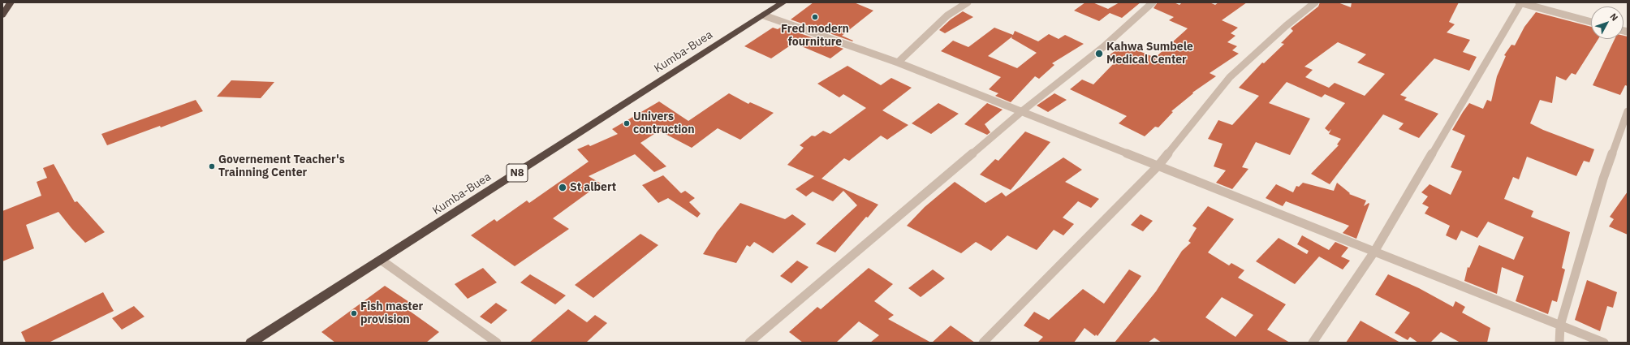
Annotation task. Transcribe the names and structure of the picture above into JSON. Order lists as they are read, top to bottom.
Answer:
{
  "streets": {
    "highway": ["Kumba-Buea", "N8"]
  },
  "places": [
    "Fred modern fourniture",
    "Kahwa Sumbele Medical Center",
    "Univers contruction",
    "Governement Teacher's Trainning Center",
    "St albert",
    "Fish master provision"
  ],
  "north": "top right"
}
